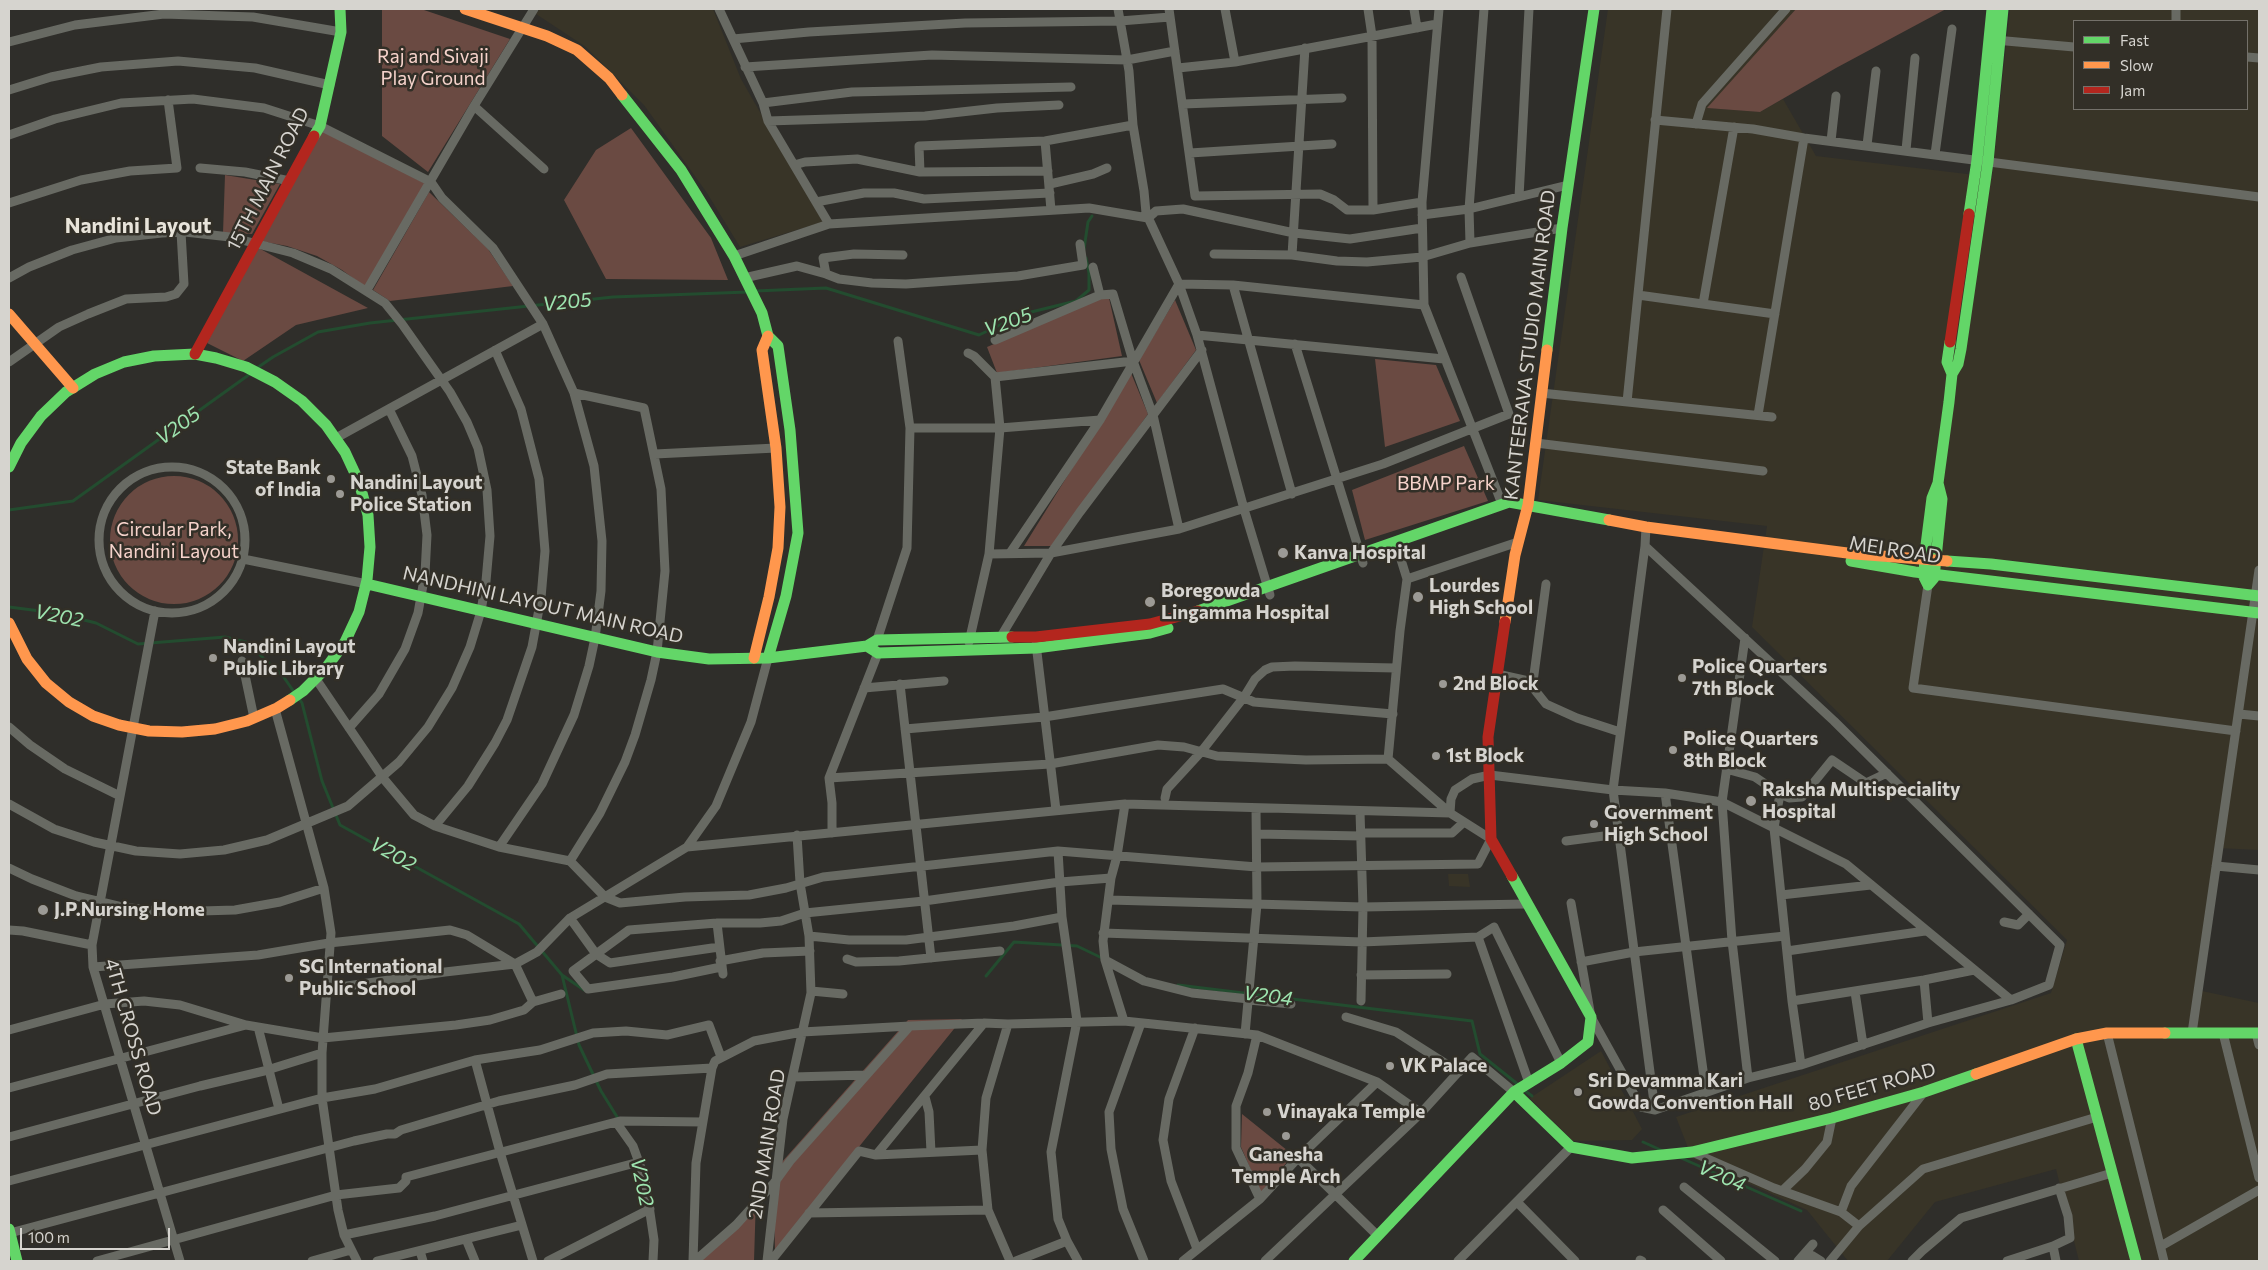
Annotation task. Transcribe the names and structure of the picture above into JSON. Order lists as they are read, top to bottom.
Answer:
{
  "streets": {
    "street": [
      "15TH MAIN ROAD",
      "KANTEERAVA STUDIO MAIN ROAD",
      "MEI ROAD",
      "NANDHINI LAYOUT MAIN ROAD",
      "4TH CROSS ROAD",
      "80 FEET ROAD",
      "2ND MAIN ROAD"
    ]
  },
  "crossings": [
    ["KANTEERAVA STUDIO MAIN ROAD", "MEI ROAD"],
    ["KANTEERAVA STUDIO MAIN ROAD", "NANDHINI LAYOUT MAIN ROAD"],
    ["MEI ROAD", "NANDHINI LAYOUT MAIN ROAD"]
  ],
  "districts": ["Nandini Layout"],
  "water": ["V205", "V202", "V204"],
  "parks": ["Raj and Sivaji Play Ground", "BBMP Park", "Circular Park, Nandini Layout"],
  "places": [
    "State Bank of India",
    "Nandini Layout Police Station",
    "Kanva Hospital",
    "Lourdes High School",
    "Boregowda Lingamma Hospital",
    "Nandini Layout Public Library",
    "Police Quarters 7th Block",
    "2nd Block",
    "Police Quarters 8th Block",
    "1st Block",
    "Raksha Multispeciality Hospital",
    "Government High School",
    "J.P.Nursing Home",
    "SG International Public School",
    "VK Palace",
    "Sri Devamma Kari Gowda Convention Hall",
    "Vinayaka Temple",
    "Ganesha Temple Arch"
  ],
  "legend": ["Fast", "Slow", "Jam"],
  "scale_bar": "100 m"
}
